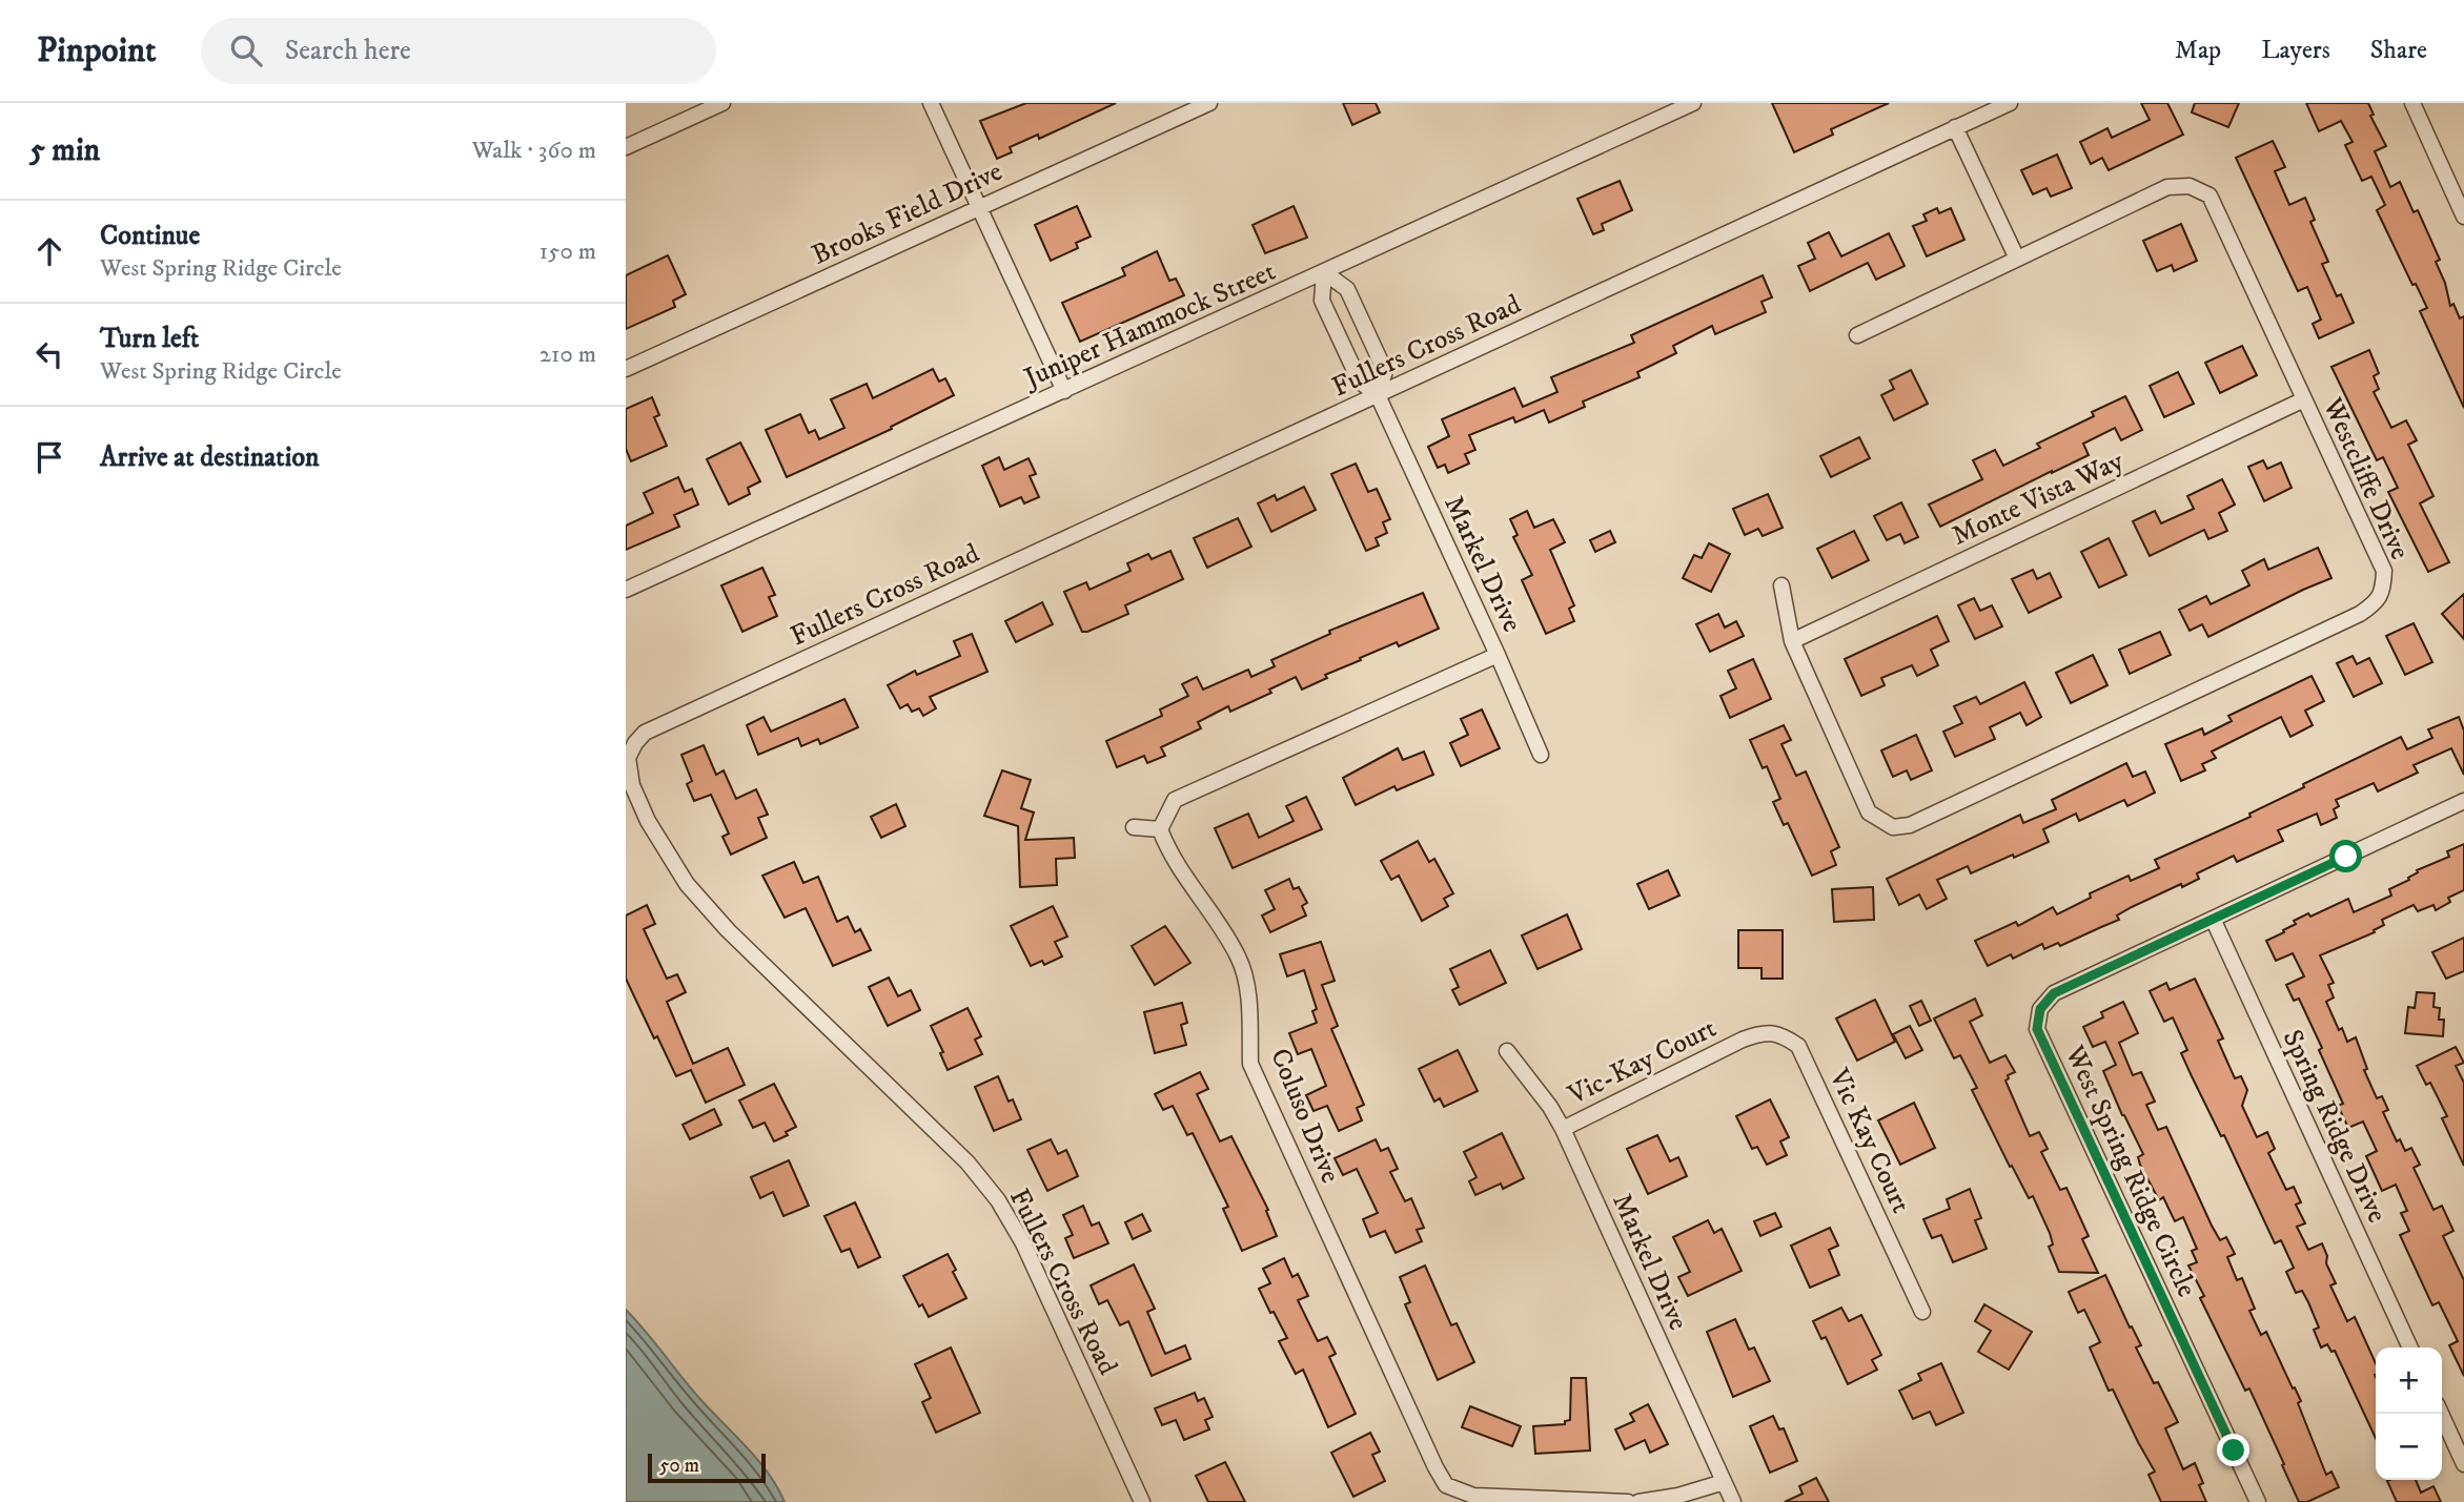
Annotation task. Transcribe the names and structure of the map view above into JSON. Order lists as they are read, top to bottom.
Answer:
{
  "streets": {
    "street": [
      "Brooks Field Drive",
      "Juniper Hammock Street",
      "Fullers Cross Road",
      "Westcliffe Drive",
      "Monte Vista Way",
      "Markel Drive",
      "Vic-Kay Court",
      "Coluso Drive",
      "Spring Ridge Drive",
      "Vic Kay Court",
      "West Spring Ridge Circle"
    ]
  },
  "crossings": [
    ["Fullers Cross Road", "Markel Drive"],
    ["Westcliffe Drive", "Monte Vista Way"],
    ["Markel Drive", "Vic-Kay Court"],
    ["Vic-Kay Court", "Vic Kay Court"],
    ["Spring Ridge Drive", "West Spring Ridge Circle"]
  ],
  "scale_bar": "50 m",
  "page": {
    "header": "Pinpoint",
    "search": "Search here",
    "nav": ["Map", "Layers", "Share"],
    "heading": ["5 min", "Walk · 360 m"],
    "list": [
      ["Continue", "West Spring Ridge Circle", "150 m"],
      ["Turn left", "West Spring Ridge Circle", "210 m"],
      "Arrive at destination"
    ],
    "map_buttons": ["+", "−"],
    "scale": "50 m"
  }
}
